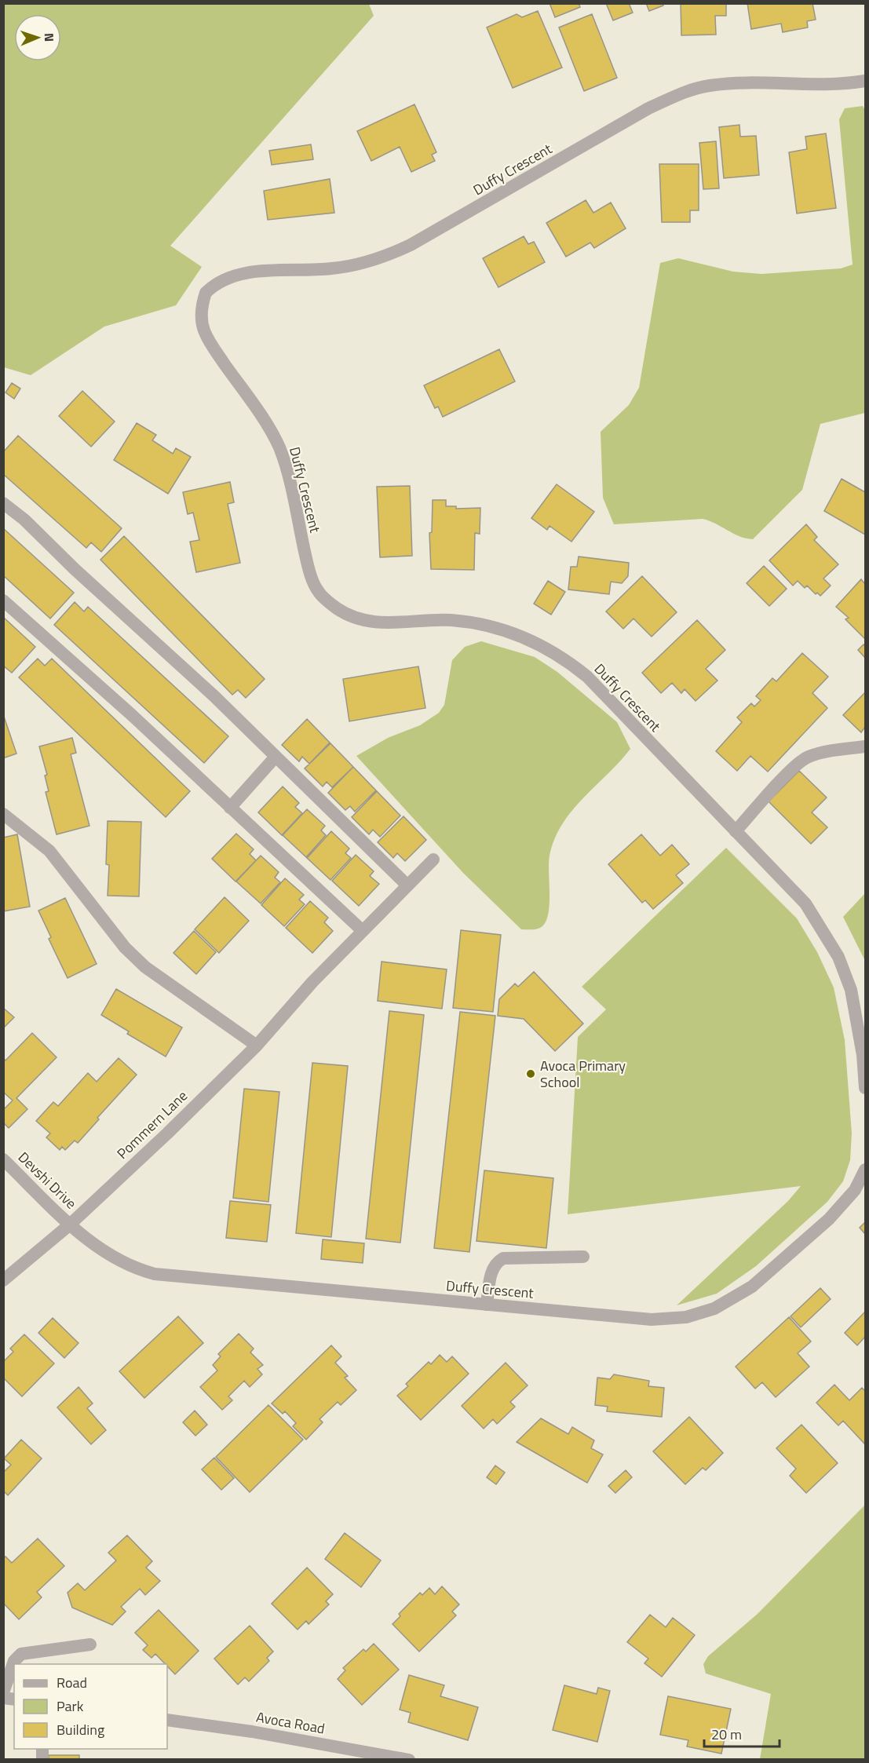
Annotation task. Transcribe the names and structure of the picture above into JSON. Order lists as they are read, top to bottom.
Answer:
{
  "streets": {
    "street": [
      "Duffy Crescent",
      "Pommern Lane",
      "Devshi Drive",
      "Avoca Road"
    ]
  },
  "crossings": [
    ["Duffy Crescent", "Pommern Lane"],
    ["Duffy Crescent", "Devshi Drive"],
    ["Pommern Lane", "Devshi Drive"]
  ],
  "places": ["Avoca Primary School"],
  "legend": ["Road", "Park", "Building"],
  "scale_bar": "20 m",
  "north": "right"
}
